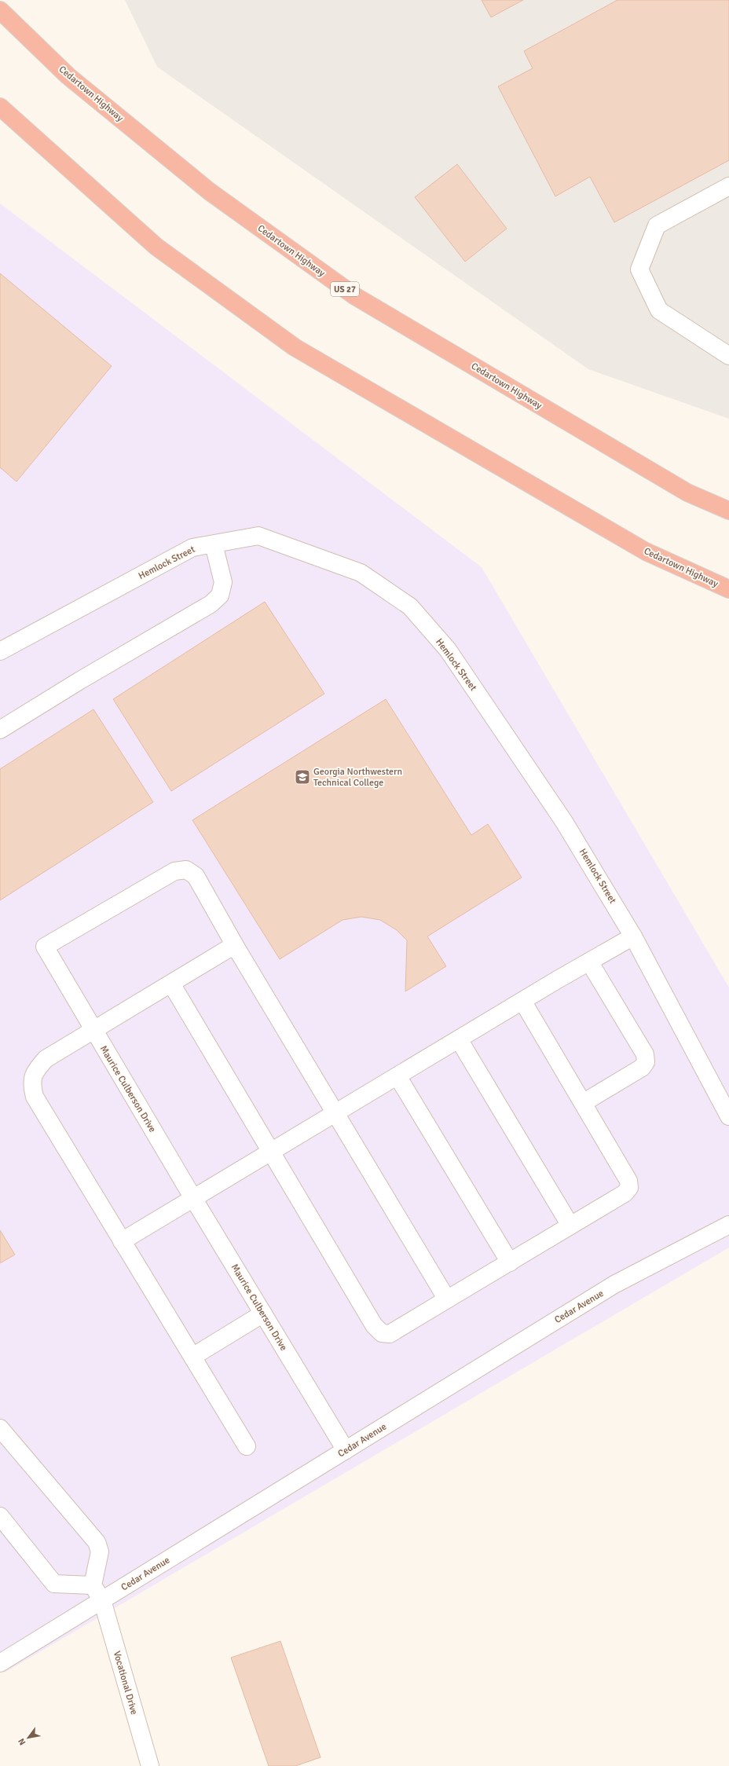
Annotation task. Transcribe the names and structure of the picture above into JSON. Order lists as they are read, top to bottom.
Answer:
{
  "streets": {
    "highway": ["Cedartown Highway", "US 27"],
    "street": [
      "Hemlock Street",
      "Maurice Culberson Drive",
      "Cedar Avenue",
      "Vocational Drive"
    ]
  },
  "crossings": [
    ["Maurice Culberson Drive", "Cedar Avenue"],
    ["Cedar Avenue", "Vocational Drive"]
  ],
  "places": {
    "school or university": ["Georgia Northwestern Technical College"]
  },
  "north": "bottom left"
}
